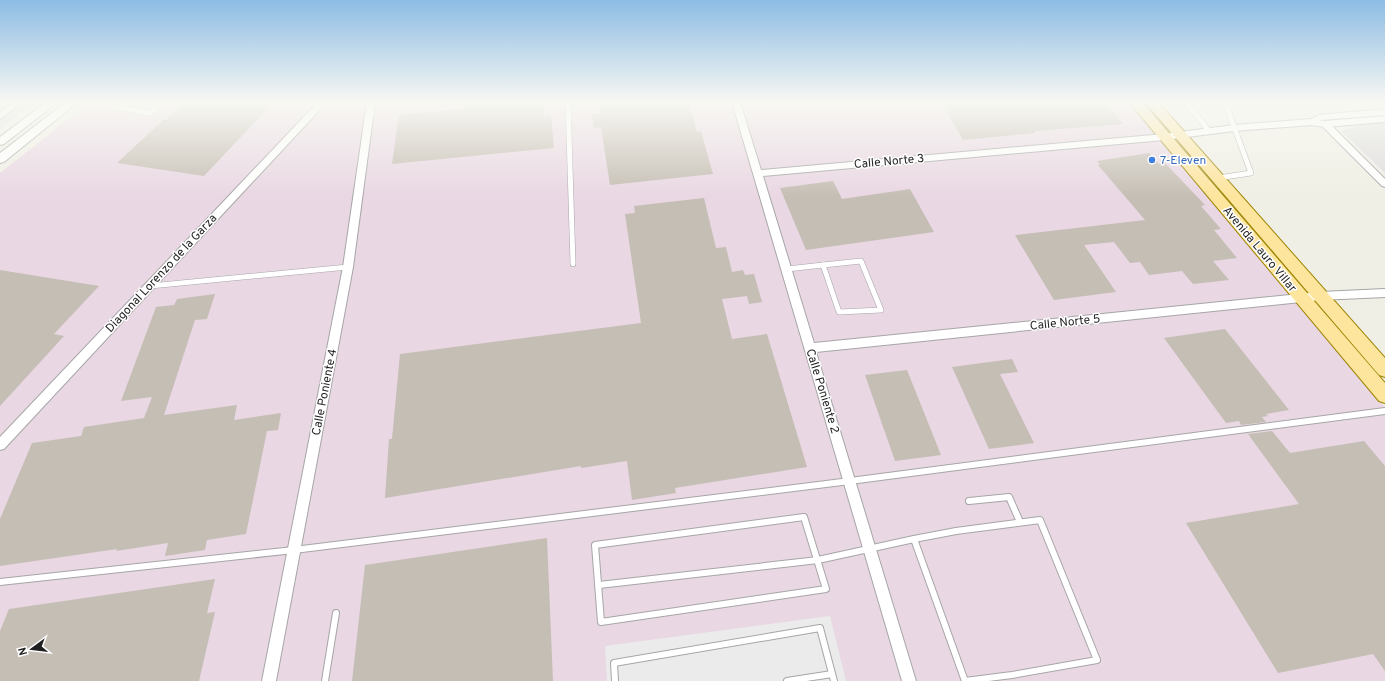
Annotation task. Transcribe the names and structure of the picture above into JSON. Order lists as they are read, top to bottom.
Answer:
{
  "streets": {
    "main road": ["Avenida Lauro Villar"],
    "street": [
      "Calle Norte 3",
      "Diagonal Lorenzo de la Garza",
      "Calle Norte 5",
      "Calle Poniente 2",
      "Calle Poniente 4"
    ]
  },
  "crossings": [
    ["Calle Norte 3", "Avenida Lauro Villar"],
    ["Calle Norte 3", "Calle Poniente 2"],
    ["Avenida Lauro Villar", "Calle Norte 5"],
    ["Calle Norte 5", "Calle Poniente 2"]
  ],
  "places": ["7-Eleven"],
  "north": "left"
}
